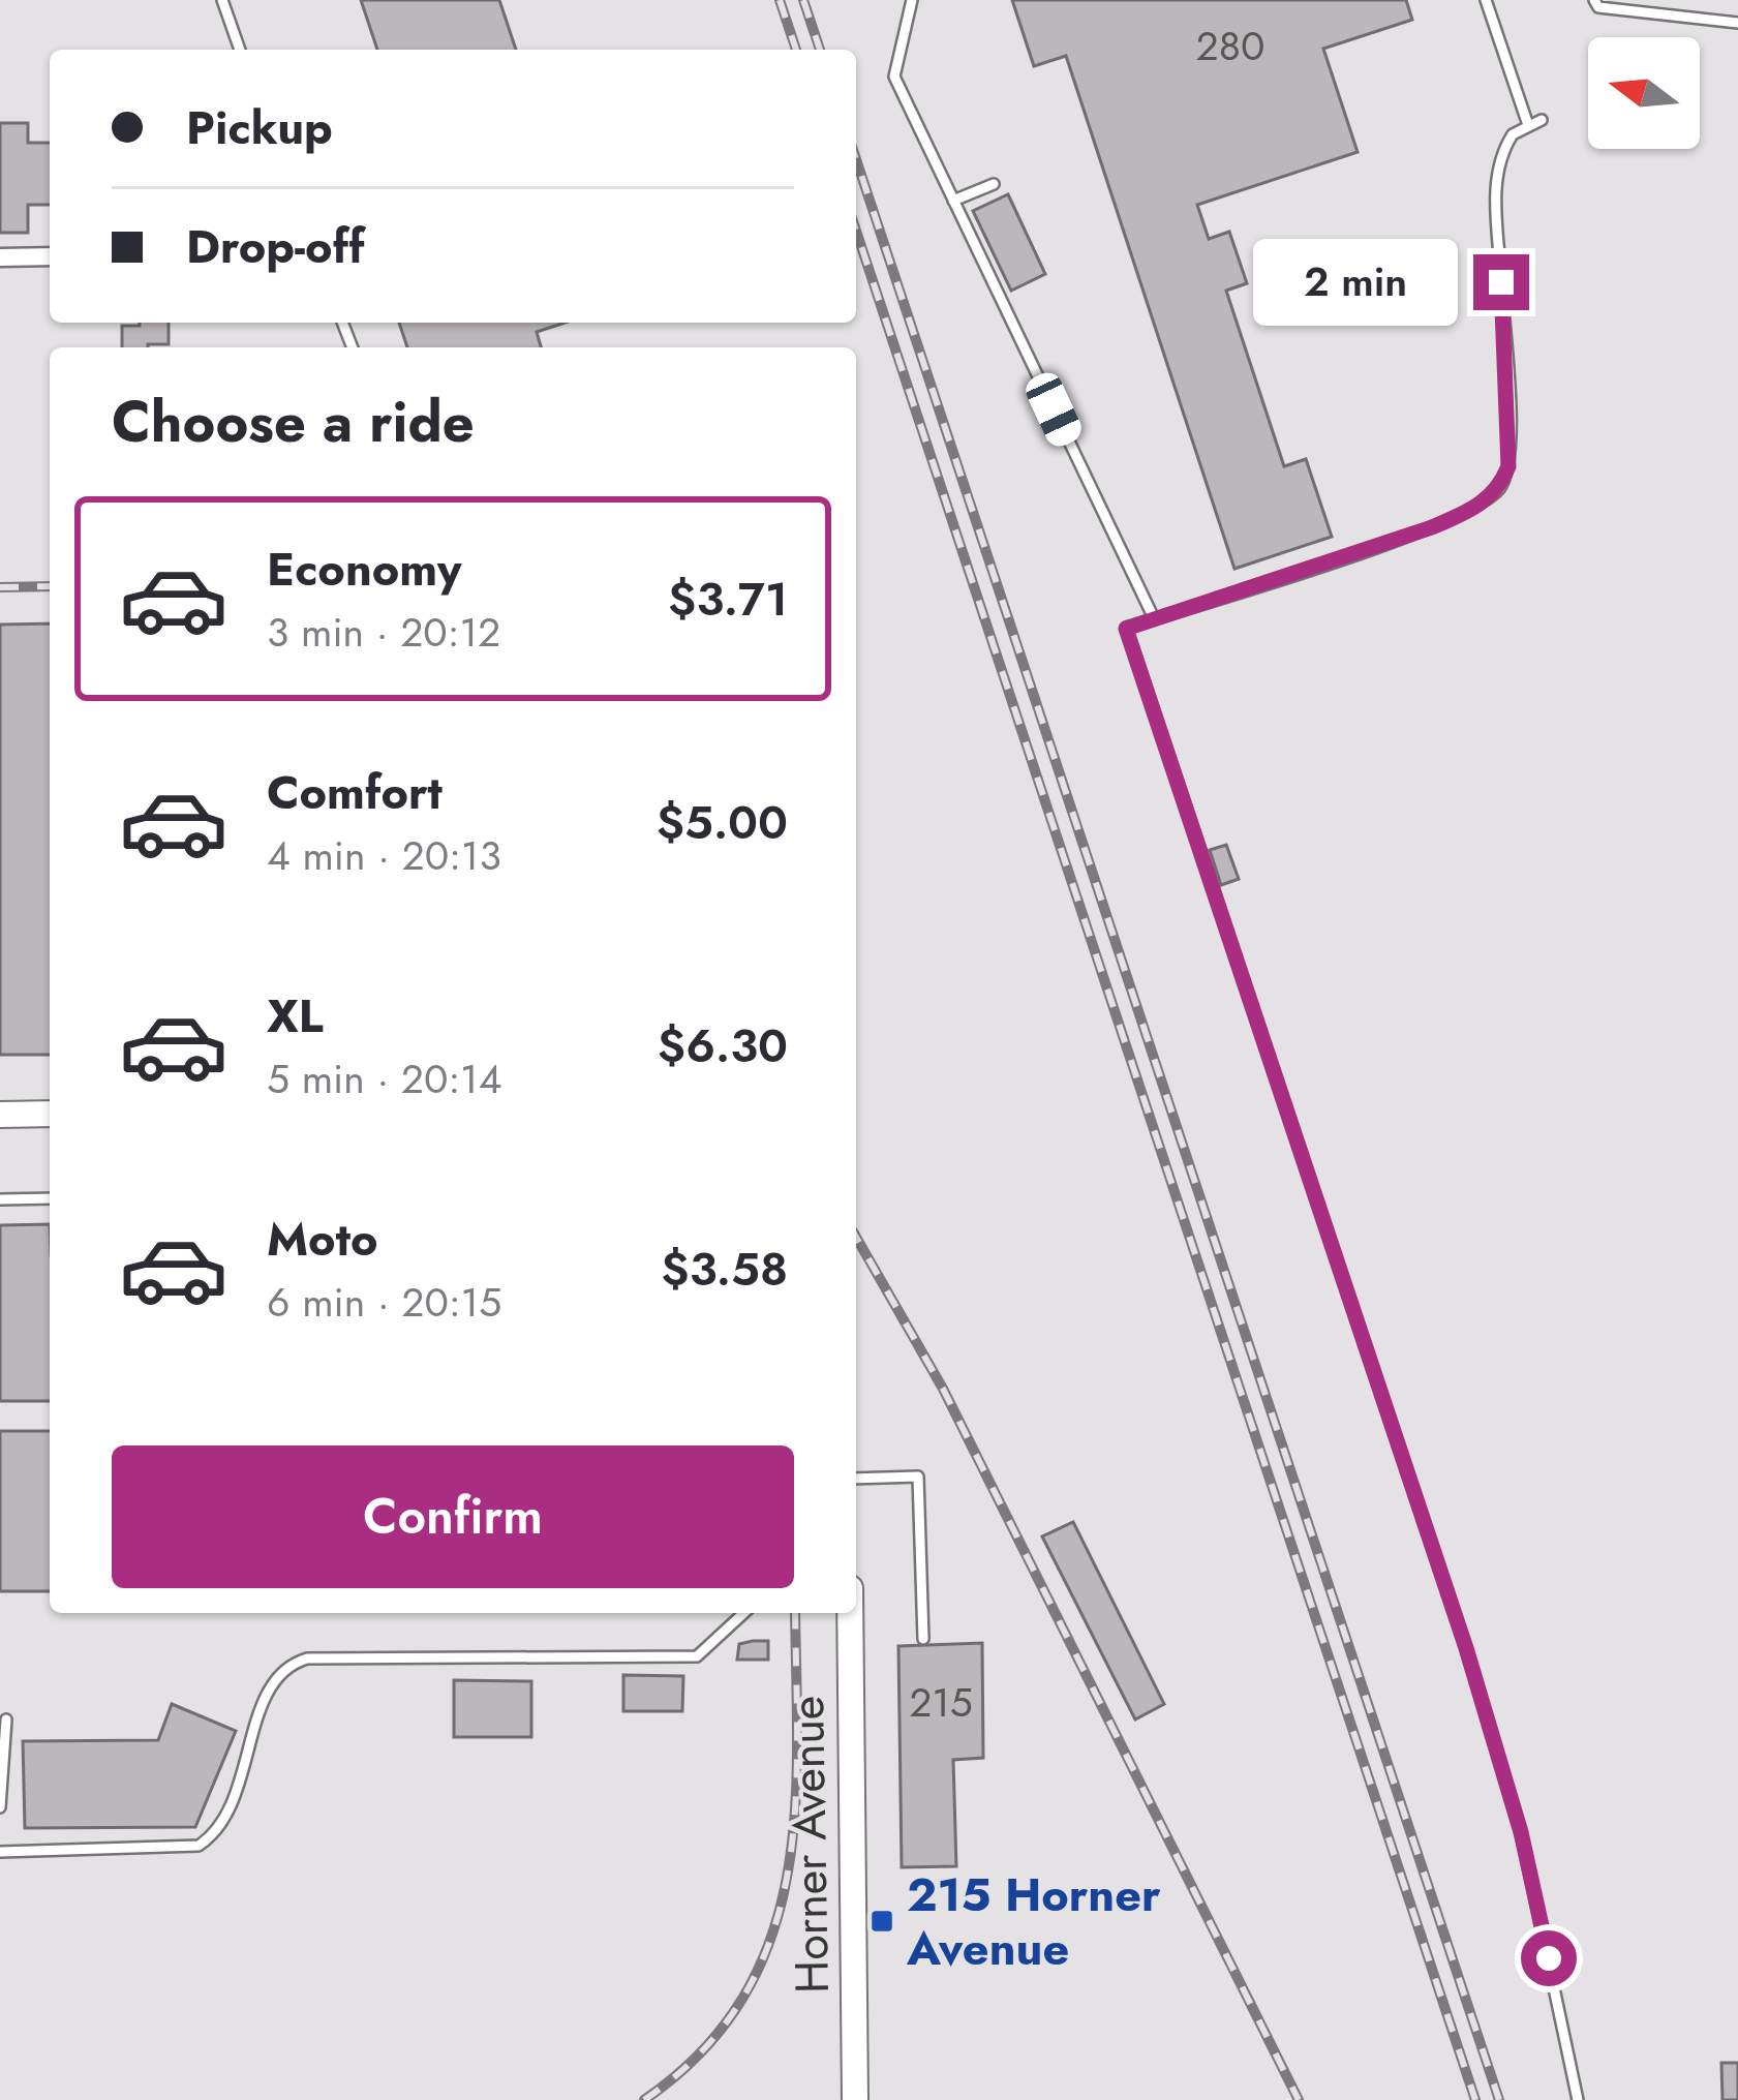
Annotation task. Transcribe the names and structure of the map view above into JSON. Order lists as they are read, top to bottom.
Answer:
{
  "streets": {
    "main road": ["Horner Avenue"]
  },
  "places": {
    "transit": ["215 Horner Avenue"]
  },
  "house_numbers": ["280", "215"],
  "north": "left",
  "page": {
    "banner": ["Pickup", "Drop-off"],
    "bubble": "2 min",
    "heading": "Choose a ride",
    "list": [
      {
        "name": "Economy",
        "note": "3 min · 20:12",
        "value": "$3.71"
      },
      {
        "name": "Comfort",
        "note": "4 min · 20:13",
        "value": "$5.00"
      },
      {
        "name": "XL",
        "note": "5 min · 20:14",
        "value": "$6.30"
      },
      {
        "name": "Moto",
        "note": "6 min · 20:15",
        "value": "$3.58"
      }
    ],
    "buttons": "Confirm"
  }
}
